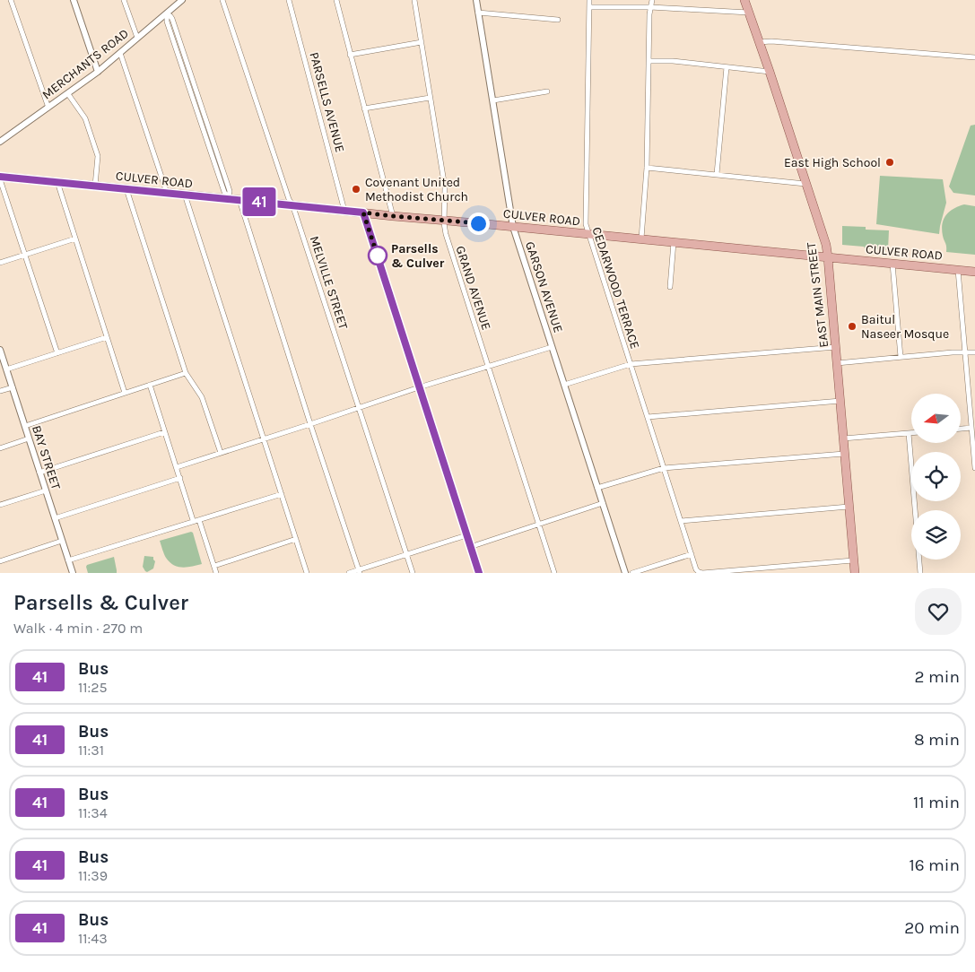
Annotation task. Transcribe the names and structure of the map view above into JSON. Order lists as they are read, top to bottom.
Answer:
{
  "streets": {
    "main road": ["CULVER ROAD", "EAST MAIN STREET"],
    "street": [
      "MERCHANTS ROAD",
      "PARSELLS AVENUE",
      "MELVILLE STREET",
      "GARSON AVENUE",
      "GRAND AVENUE",
      "CEDARWOOD TERRACE",
      "BAY STREET"
    ]
  },
  "crossings": [
    ["PARSELLS AVENUE", "CULVER ROAD"],
    ["CULVER ROAD", "MELVILLE STREET"],
    ["CULVER ROAD", "GARSON AVENUE"],
    ["CULVER ROAD", "GRAND AVENUE"],
    ["CULVER ROAD", "CEDARWOOD TERRACE"],
    ["CULVER ROAD", "EAST MAIN STREET"],
    ["CEDARWOOD TERRACE", "EAST MAIN STREET"]
  ],
  "places": [
    "East High School",
    "Covenant United Methodist Church",
    "Parsells & Culver",
    "Baitul Naseer Mosque"
  ],
  "lines": ["bus line 41"],
  "north": "left",
  "page": {
    "on_map": "41",
    "heading": ["Parsells & Culver", "Walk · 4 min · 270 m"],
    "list": [
      {
        "mark": "41",
        "name": "Bus",
        "note": "11:25",
        "value": "2 min"
      },
      {
        "mark": "41",
        "name": "Bus",
        "note": "11:31",
        "value": "8 min"
      },
      {
        "mark": "41",
        "name": "Bus",
        "note": "11:34",
        "value": "11 min"
      },
      {
        "mark": "41",
        "name": "Bus",
        "note": "11:39",
        "value": "16 min"
      },
      {
        "mark": "41",
        "name": "Bus",
        "note": "11:43",
        "value": "20 min"
      }
    ]
  }
}
